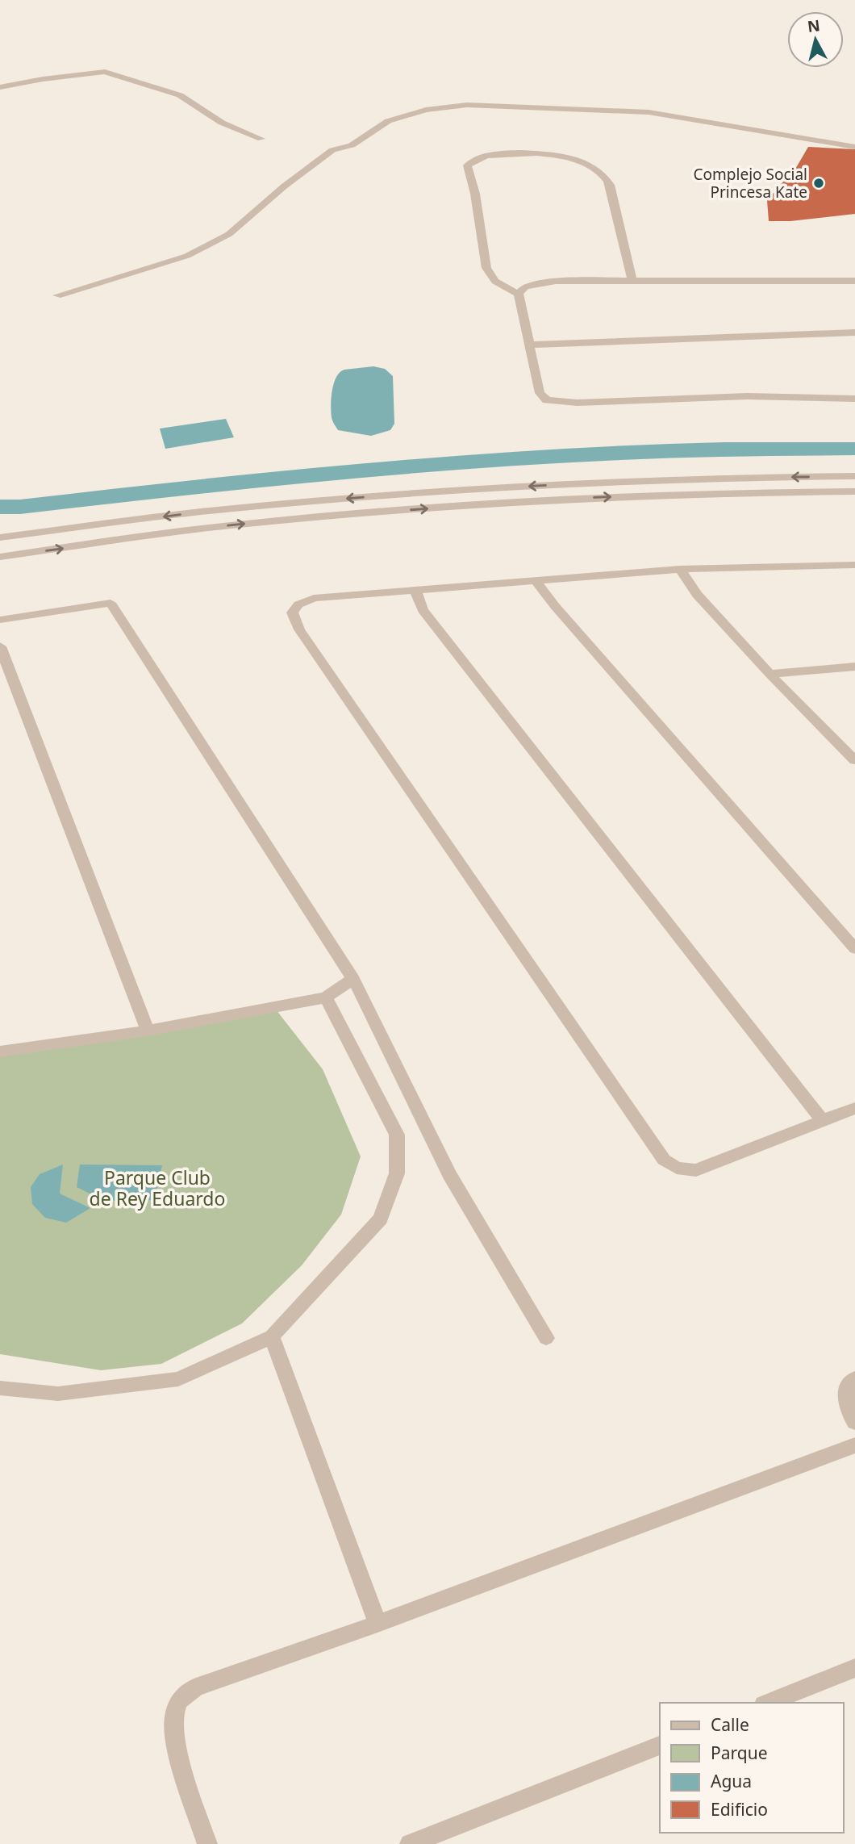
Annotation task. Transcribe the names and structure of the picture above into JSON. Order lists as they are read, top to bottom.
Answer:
{
  "parks": ["Parque Club de Rey Eduardo"],
  "places": ["Complejo Social Princesa Kate"],
  "legend": [
    "Calle",
    "Parque",
    "Agua",
    "Edificio"
  ],
  "north": "top"
}
